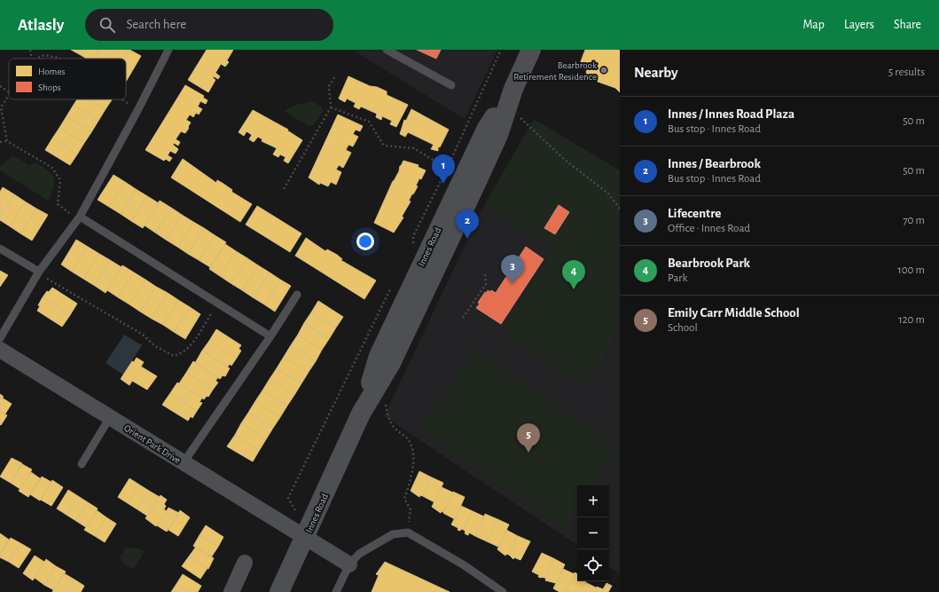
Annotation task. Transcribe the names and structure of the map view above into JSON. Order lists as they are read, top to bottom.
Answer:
{
  "streets": {
    "street": ["Innes Road", "Orient Park Drive"]
  },
  "crossings": [
    ["Innes Road", "Orient Park Drive"]
  ],
  "places": ["Bearbrook Retirement Residence"],
  "legend": ["Homes", "Shops"],
  "page": {
    "header": "Atlasly",
    "search": "Search here",
    "nav": ["Map", "Layers", "Share"],
    "heading": ["Nearby", "5 results"],
    "list": [
      {
        "mark": "1",
        "name": "Innes / Innes Road Plaza",
        "note": "Bus stop · Innes Road",
        "value": "50 m"
      },
      {
        "mark": "2",
        "name": "Innes / Bearbrook",
        "note": "Bus stop · Innes Road",
        "value": "50 m"
      },
      {
        "mark": "3",
        "name": "Lifecentre",
        "note": "Office · Innes Road",
        "value": "70 m"
      },
      {
        "mark": "4",
        "name": "Bearbrook Park",
        "note": "Park",
        "value": "100 m"
      },
      {
        "mark": "5",
        "name": "Emily Carr Middle School",
        "note": "School",
        "value": "120 m"
      }
    ],
    "pins": [
      "1",
      "2",
      "3",
      "4",
      "5"
    ],
    "map_buttons": ["+", "−"]
  }
}
